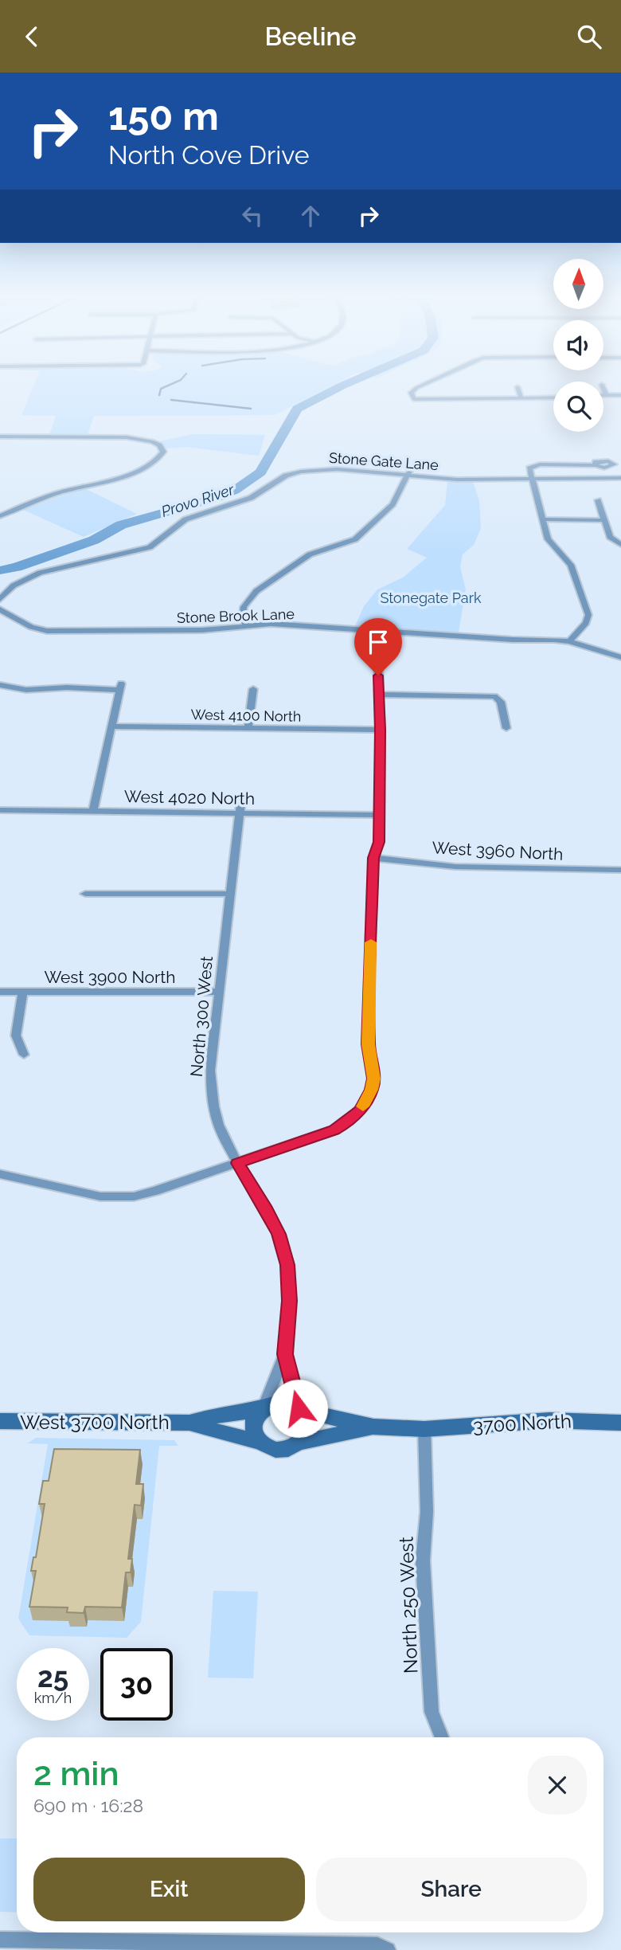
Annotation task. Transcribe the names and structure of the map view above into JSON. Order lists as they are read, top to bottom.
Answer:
{
  "streets": {
    "main road": ["West 3700 North", "3700 North"],
    "street": [
      "Stone Gate Lane",
      "Stone Brook Lane",
      "West 4100 North",
      "West 4020 North",
      "West 3960 North",
      "West 3900 North",
      "North 300 West",
      "North 250 West"
    ]
  },
  "crossings": [
    ["West 4020 North", "North 300 West"],
    ["West 3900 North", "North 300 West"],
    ["North 300 West", "West 3700 North"],
    ["3700 North", "North 250 West"]
  ],
  "water": ["Provo River"],
  "parks": ["Stonegate Park"],
  "north": "top",
  "page": {
    "header": "Beeline",
    "turn": ["150 m", "North Cove Drive"],
    "speed": "25 km/h",
    "limit": "30",
    "heading": ["2 min", "690 m · 16:28"],
    "buttons": ["Exit", "Share"]
  }
}
